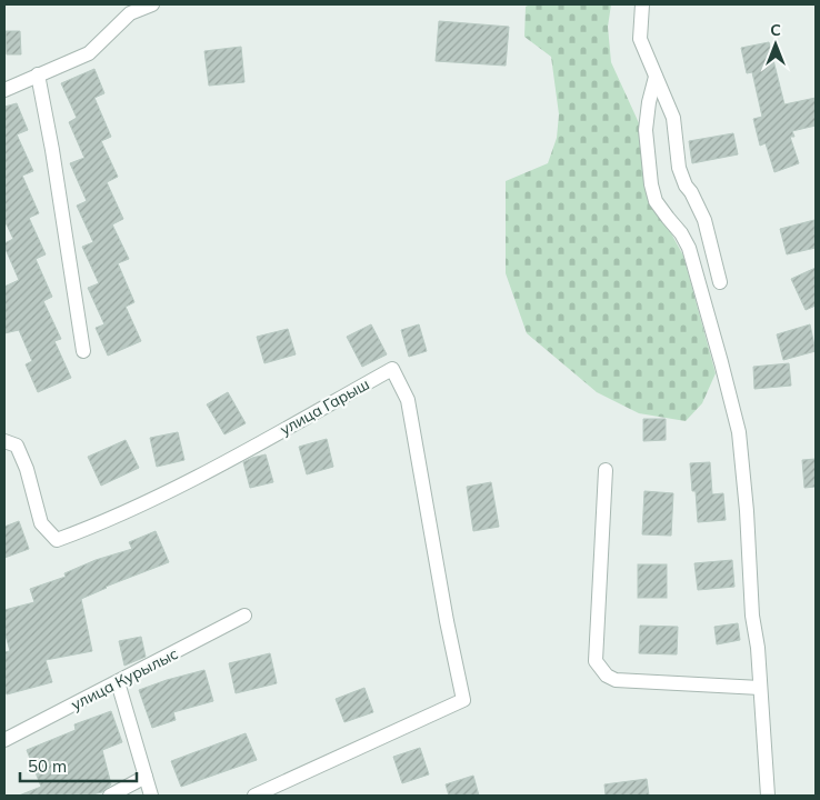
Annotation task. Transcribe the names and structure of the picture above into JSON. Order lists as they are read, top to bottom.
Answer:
{
  "streets": {
    "street": ["улица Гарыш", "улица Курылыс"]
  },
  "scale_bar": "50 m",
  "north": "top"
}
